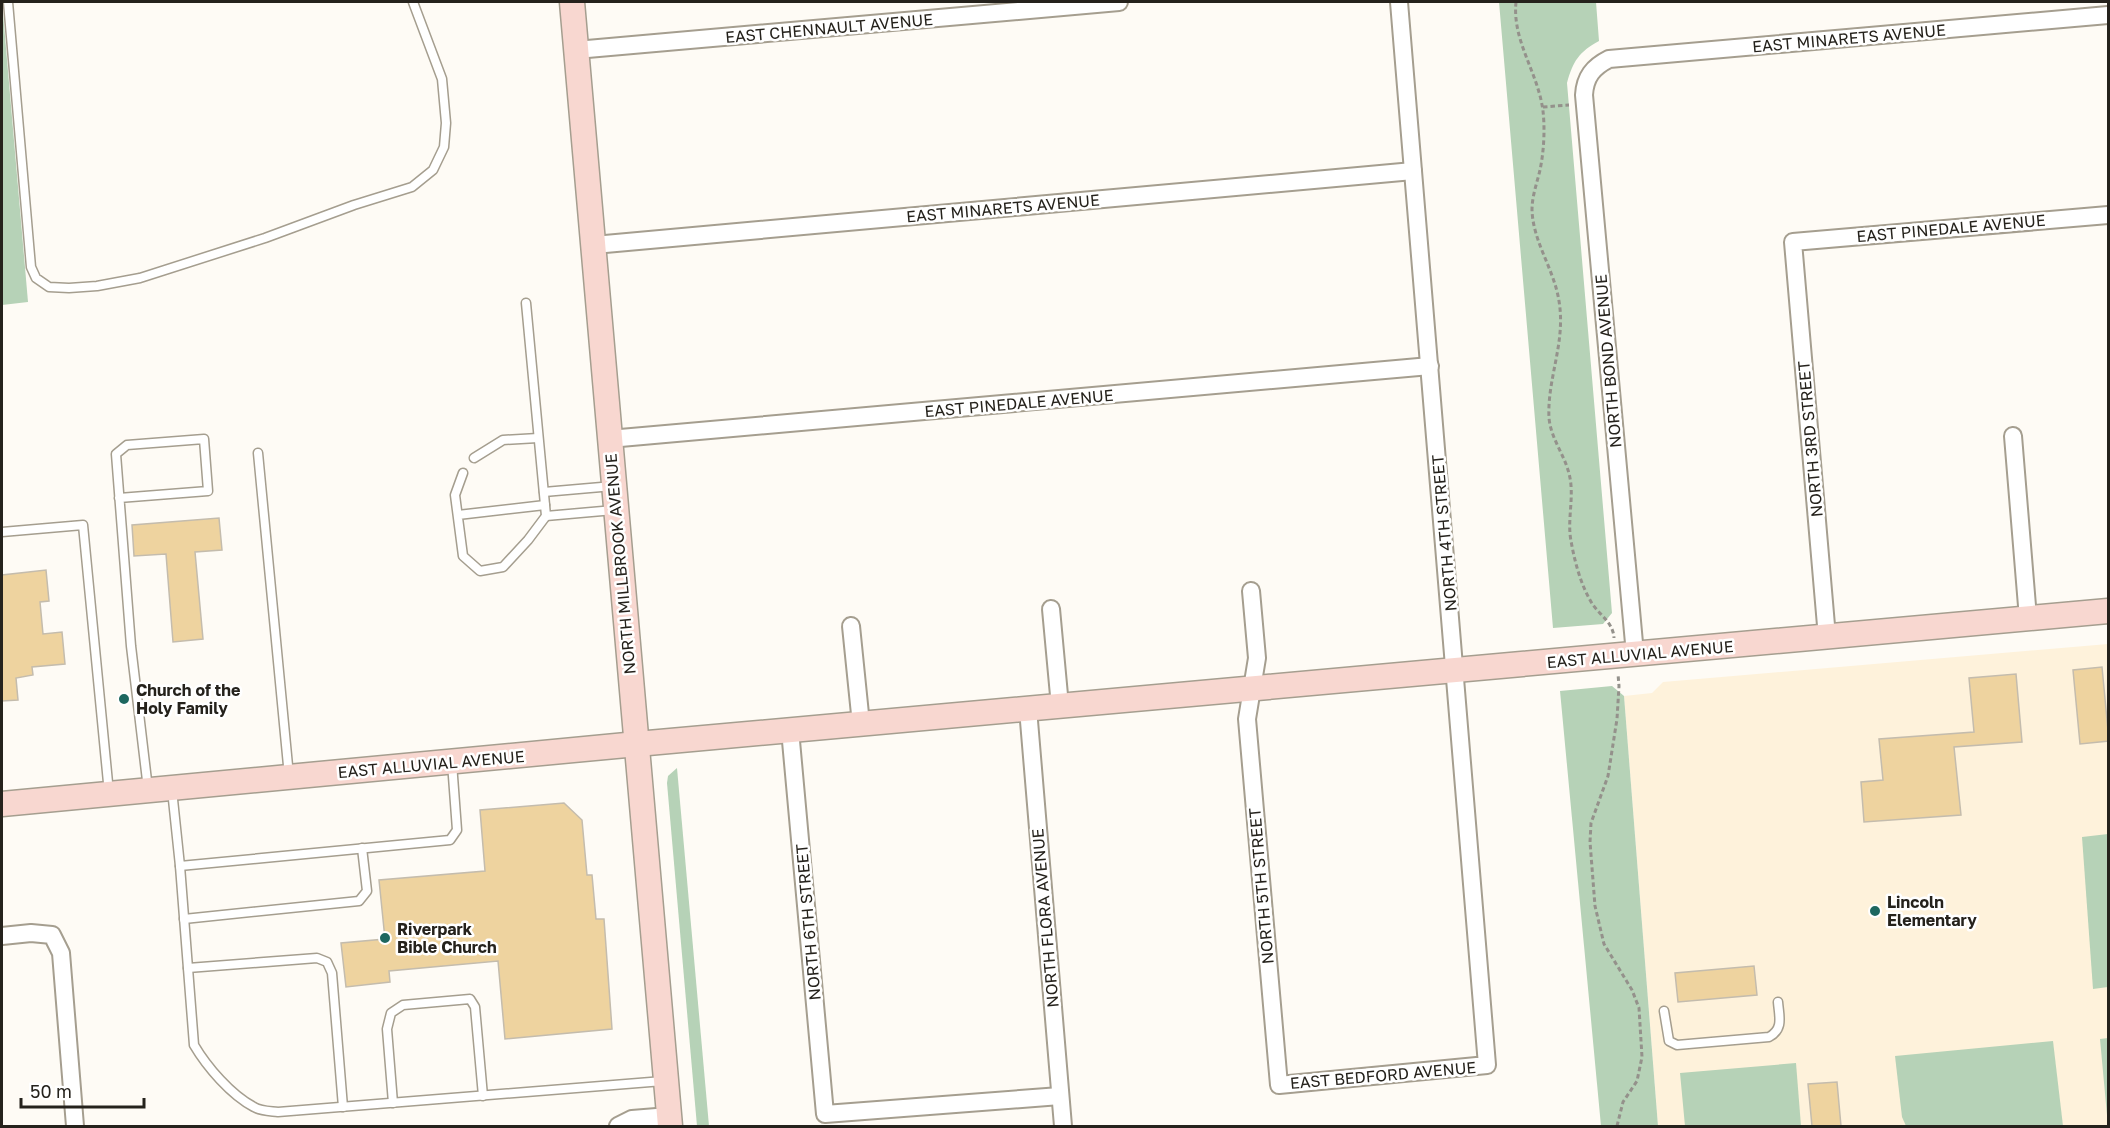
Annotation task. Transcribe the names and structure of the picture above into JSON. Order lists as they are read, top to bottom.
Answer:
{
  "streets": {
    "main road": ["NORTH MILLBROOK AVENUE", "EAST ALLUVIAL AVENUE"],
    "street": [
      "EAST CHENNAULT AVENUE",
      "EAST MINARETS AVENUE",
      "EAST PINEDALE AVENUE",
      "NORTH BOND AVENUE",
      "NORTH 3RD STREET",
      "NORTH 4TH STREET",
      "NORTH 5TH STREET",
      "NORTH FLORA AVENUE",
      "NORTH 6TH STREET",
      "EAST BEDFORD AVENUE"
    ]
  },
  "crossings": [
    ["EAST CHENNAULT AVENUE", "NORTH MILLBROOK AVENUE"],
    ["EAST MINARETS AVENUE", "NORTH BOND AVENUE"],
    ["EAST MINARETS AVENUE", "NORTH 4TH STREET"],
    ["EAST MINARETS AVENUE", "NORTH MILLBROOK AVENUE"],
    ["EAST PINEDALE AVENUE", "NORTH 3RD STREET"],
    ["EAST PINEDALE AVENUE", "NORTH 4TH STREET"],
    ["EAST PINEDALE AVENUE", "NORTH MILLBROOK AVENUE"],
    ["NORTH BOND AVENUE", "EAST ALLUVIAL AVENUE"],
    ["NORTH 3RD STREET", "EAST ALLUVIAL AVENUE"],
    ["NORTH 4TH STREET", "EAST ALLUVIAL AVENUE"],
    ["NORTH 4TH STREET", "EAST BEDFORD AVENUE"],
    ["NORTH MILLBROOK AVENUE", "EAST ALLUVIAL AVENUE"],
    ["EAST ALLUVIAL AVENUE", "NORTH 5TH STREET"],
    ["EAST ALLUVIAL AVENUE", "NORTH FLORA AVENUE"],
    ["EAST ALLUVIAL AVENUE", "NORTH 6TH STREET"],
    ["NORTH 5TH STREET", "EAST BEDFORD AVENUE"],
    ["NORTH FLORA AVENUE", "NORTH 6TH STREET"]
  ],
  "places": ["Church of the Holy Family", "Lincoln Elementary", "Riverpark Bible Church"],
  "scale_bar": "50 m"
}
